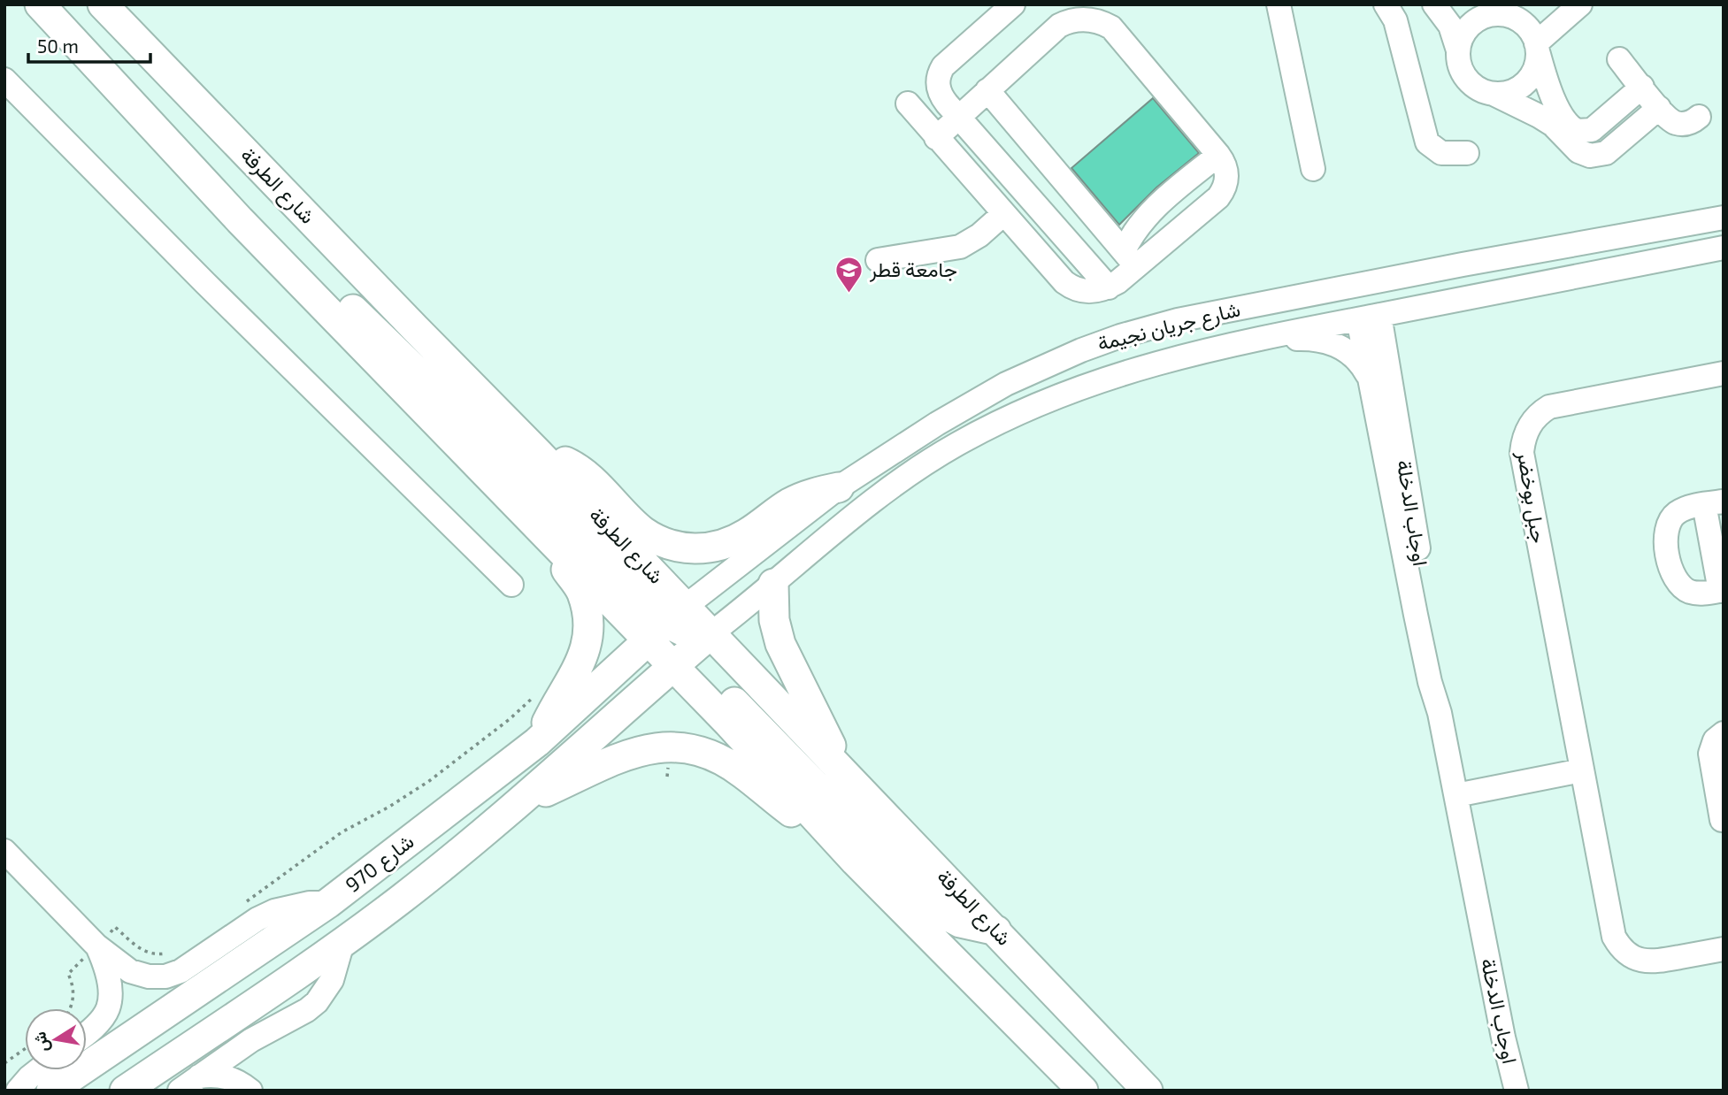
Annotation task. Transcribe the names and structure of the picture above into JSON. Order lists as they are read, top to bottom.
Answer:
{
  "streets": {
    "main road": ["شارع الطرفة", "شارع 970"],
    "street": ["شارع جريان نجيمة", "جبل بوخضر", "اوجاب الدخلة"]
  },
  "crossings": [
    ["شارع الطرفة", "شارع جريان نجيمة"],
    ["شارع الطرفة", "شارع 970"],
    ["شارع جريان نجيمة", "اوجاب الدخلة"],
    ["شارع جريان نجيمة", "شارع 970"]
  ],
  "places": {
    "school or university": ["جامعة قطر"]
  },
  "scale_bar": "50 m",
  "north": "left"
}
